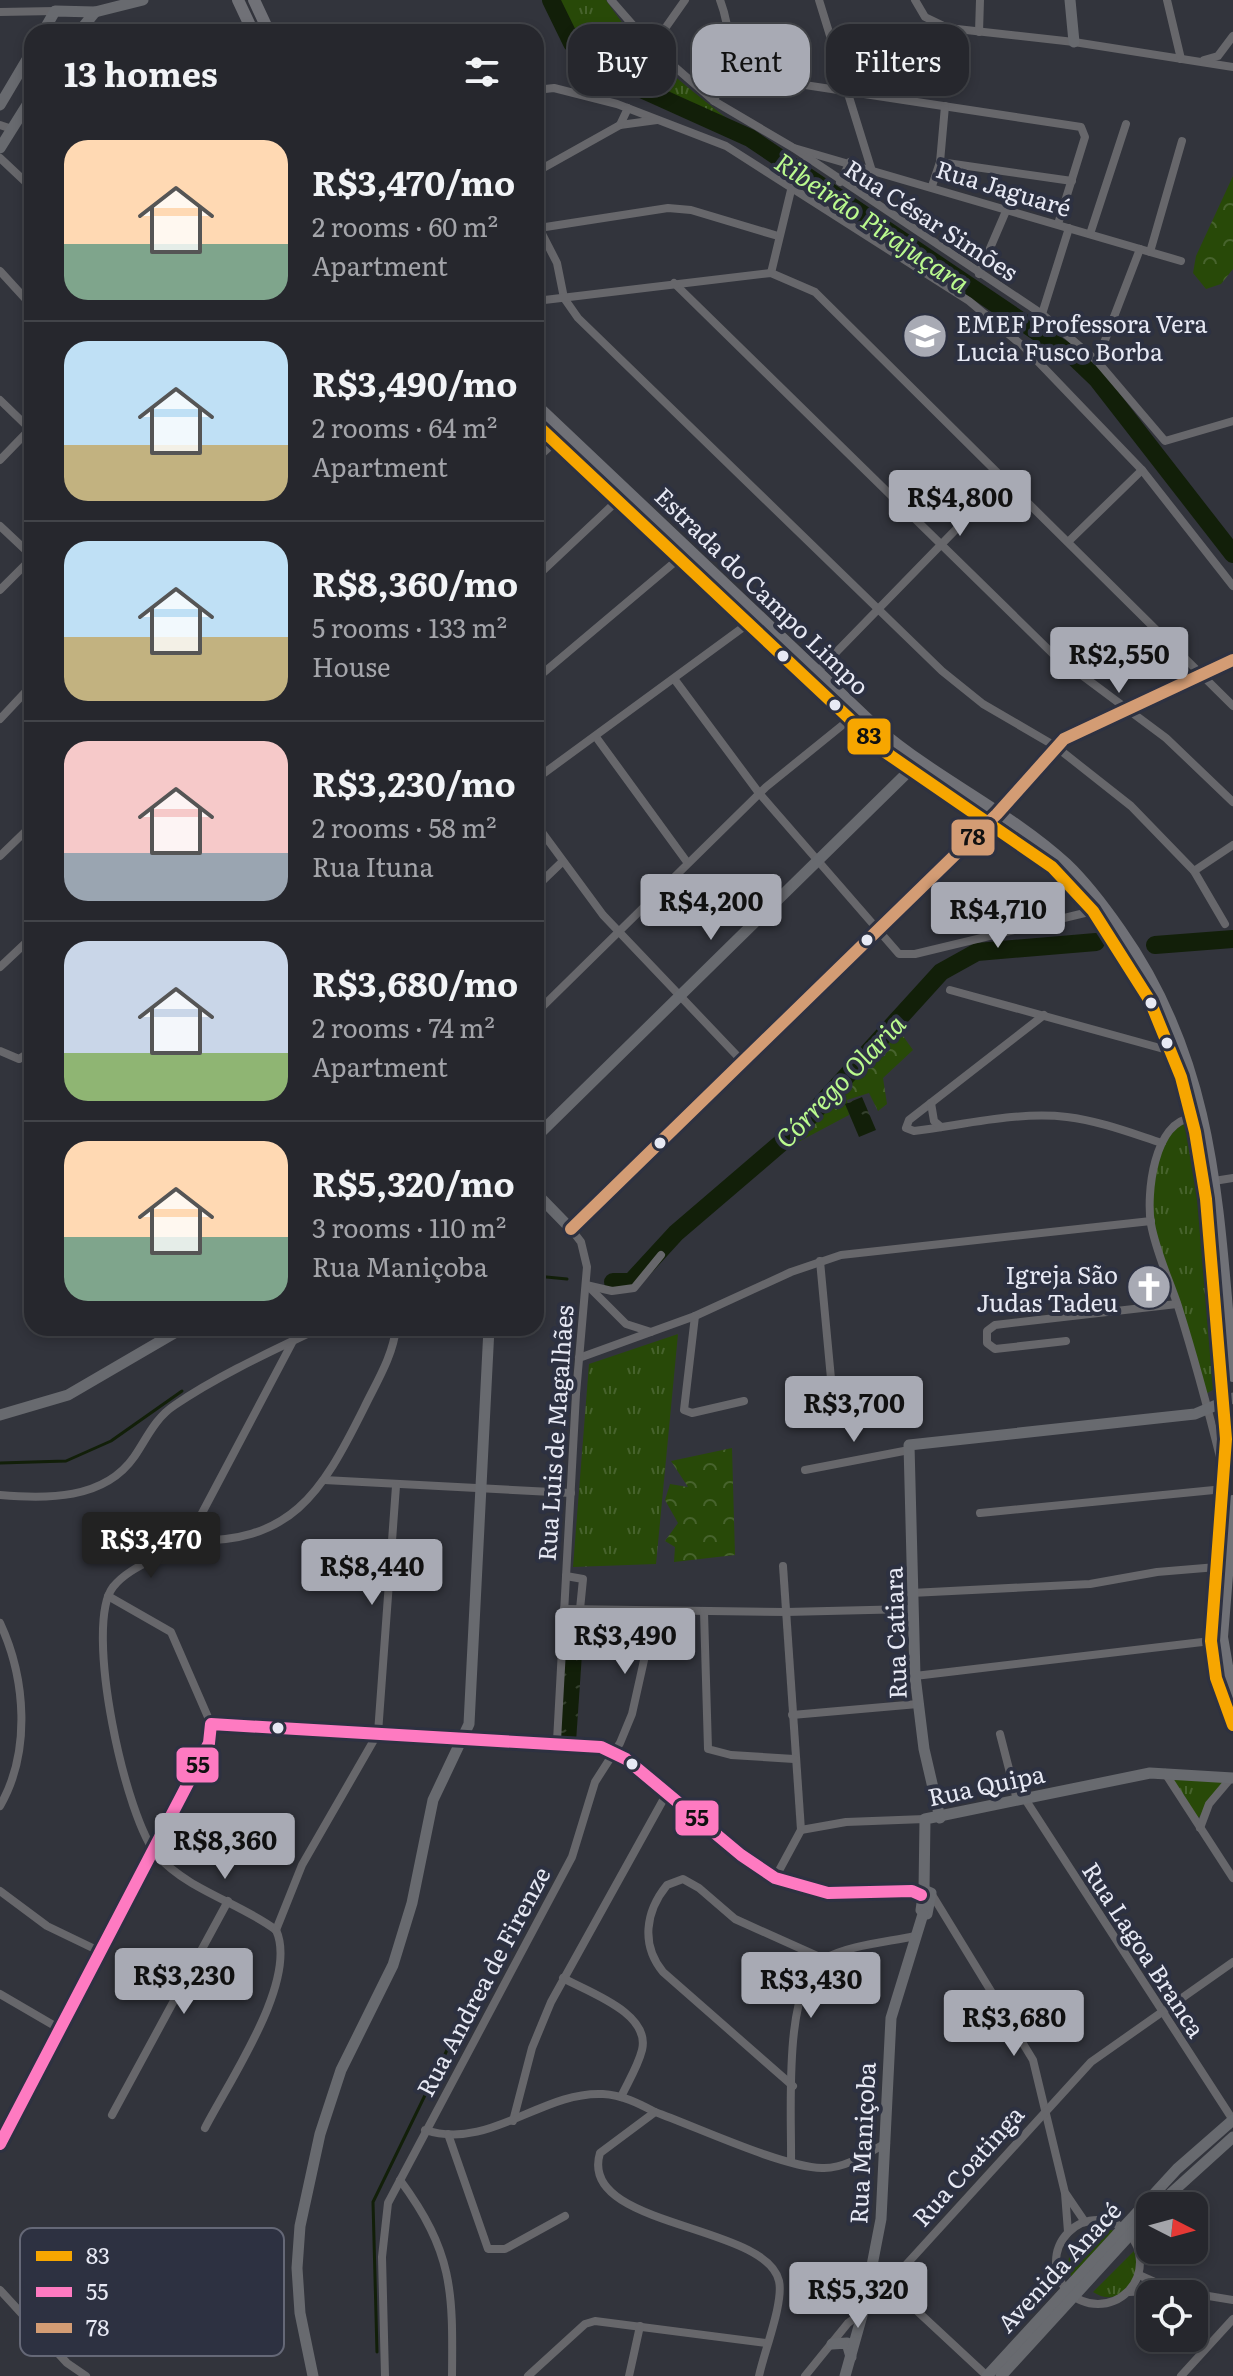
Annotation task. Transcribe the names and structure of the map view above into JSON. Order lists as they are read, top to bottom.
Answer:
{
  "streets": {
    "main road": ["Estrada do Campo Limpo"],
    "street": [
      "Rua Jaguaré",
      "Rua César Simões",
      "Rua Luis de Magalhães",
      "Rua Catiara",
      "Rua Quipa",
      "Rua Lagoa Branca",
      "Rua Andrea de Firenze",
      "Rua Maniçoba",
      "Rua Coatinga",
      "Avenida Anacé"
    ]
  },
  "crossings": [
    ["Rua Jaguaré", "Rua César Simões"],
    ["Rua Catiara", "Rua Quipa"],
    ["Rua Quipa", "Rua Lagoa Branca"],
    ["Rua Lagoa Branca", "Rua Coatinga"],
    ["Rua Lagoa Branca", "Avenida Anacé"],
    ["Rua Maniçoba", "Rua Coatinga"]
  ],
  "water": ["Ribeirão Pirajuçara", "Córrego Olaria"],
  "places": {
    "school or university": ["EMEF Professora Vera Lucia Fusco Borba"],
    "church": ["Igreja São Judas Tadeu"]
  },
  "lines": ["transit line 83", "transit line 78", "transit line 55"],
  "legend": ["83", "55", "78"],
  "north": "right",
  "page": {
    "chip": ["Buy", "Rent", "Filters"],
    "heading": "13 homes",
    "list": [
      {
        "name": "R$3,470/mo",
        "note": "2 rooms · 60 m² · Apartment"
      },
      {
        "name": "R$3,490/mo",
        "note": "2 rooms · 64 m² · Apartment"
      },
      {
        "name": "R$8,360/mo",
        "note": "5 rooms · 133 m² · House"
      },
      {
        "name": "R$3,230/mo",
        "note": "2 rooms · 58 m² · Rua Ituna"
      },
      {
        "name": "R$3,680/mo",
        "note": "2 rooms · 74 m² · Apartment"
      },
      {
        "name": "R$5,320/mo",
        "note": "3 rooms · 110 m² · Rua Maniçoba"
      }
    ],
    "price": [
      "R$4,800",
      "R$2,550",
      "R$4,200",
      "R$4,710",
      "R$3,700",
      "R$3,470",
      "R$8,440",
      "R$3,490",
      "R$8,360",
      "R$3,230",
      "R$3,430",
      "R$3,680",
      "R$5,320"
    ]
  }
}
